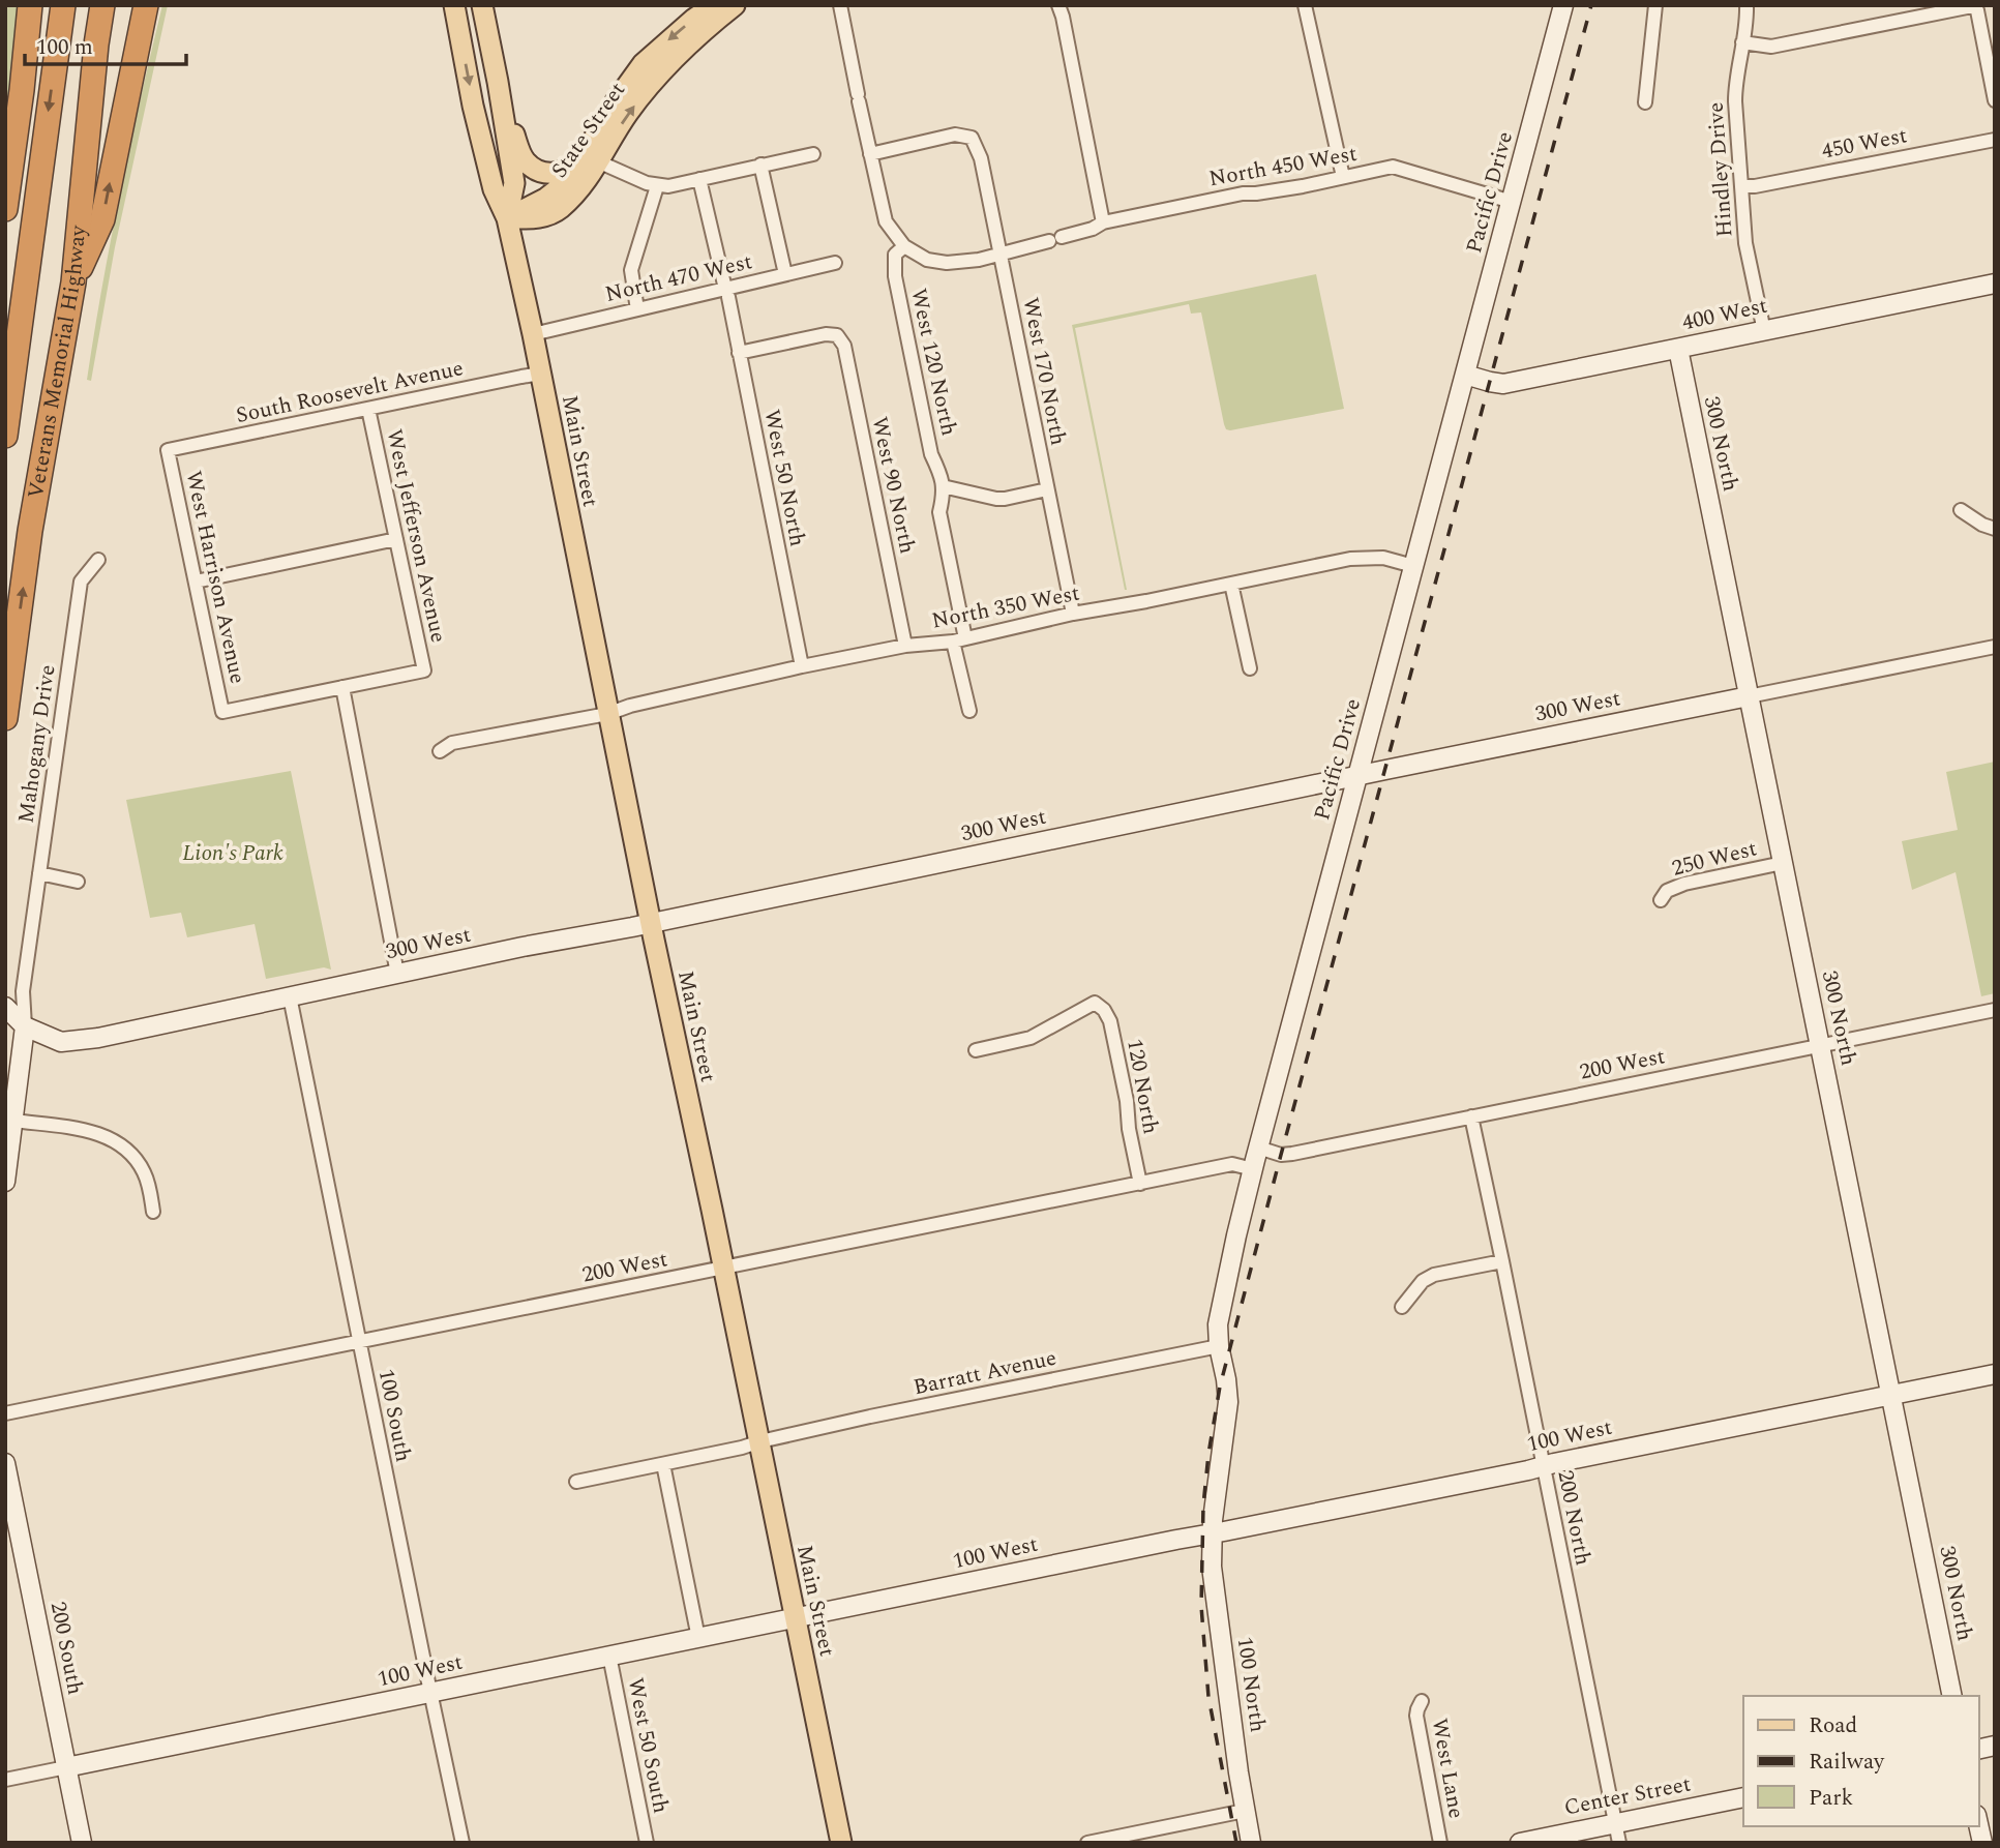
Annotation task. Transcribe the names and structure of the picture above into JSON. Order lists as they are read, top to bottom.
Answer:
{
  "streets": {
    "highway": ["Veterans Memorial Highway"],
    "main road": ["State Street", "Main Street"],
    "street": [
      "450 West",
      "North 450 West",
      "Hindley Drive",
      "Pacific Drive",
      "North 470 West",
      "400 West",
      "West 120 North",
      "West 170 North",
      "South Roosevelt Avenue",
      "300 North",
      "West 50 North",
      "West 90 North",
      "West Jefferson Avenue",
      "West Harrison Avenue",
      "North 350 West",
      "300 West",
      "Mahogany Drive",
      "250 West",
      "200 West",
      "120 North",
      "Barratt Avenue",
      "100 South",
      "100 West",
      "200 North",
      "200 South",
      "100 North",
      "West 50 South",
      "West Lane",
      "Center Street"
    ]
  },
  "crossings": [
    ["State Street", "Main Street"],
    ["450 West", "Hindley Drive"],
    ["North 450 West", "Pacific Drive"],
    ["North 450 West", "West 120 North"],
    ["North 450 West", "West 170 North"],
    ["Hindley Drive", "400 West"],
    ["Pacific Drive", "400 West"],
    ["Pacific Drive", "North 350 West"],
    ["Pacific Drive", "300 West"],
    ["Pacific Drive", "200 West"],
    ["Pacific Drive", "Barratt Avenue"],
    ["Pacific Drive", "100 West"],
    ["Pacific Drive", "100 North"],
    ["North 470 West", "Main Street"],
    ["North 470 West", "West 50 North"],
    ["400 West", "300 North"],
    ["West 120 North", "North 350 West"],
    ["West 170 North", "North 350 West"],
    ["South Roosevelt Avenue", "Main Street"],
    ["South Roosevelt Avenue", "West Jefferson Avenue"],
    ["South Roosevelt Avenue", "West Harrison Avenue"],
    ["300 North", "300 West"],
    ["300 North", "250 West"],
    ["300 North", "200 West"],
    ["300 North", "100 West"],
    ["Main Street", "North 350 West"],
    ["Main Street", "300 West"],
    ["Main Street", "200 West"],
    ["Main Street", "Barratt Avenue"],
    ["Main Street", "100 West"],
    ["West 50 North", "West 90 North"],
    ["West 50 North", "North 350 West"],
    ["West 90 North", "North 350 West"],
    ["West Jefferson Avenue", "West Harrison Avenue"],
    ["300 West", "Mahogany Drive"],
    ["300 West", "100 South"],
    ["200 West", "120 North"],
    ["200 West", "100 South"],
    ["200 West", "200 North"],
    ["100 South", "100 West"],
    ["100 West", "200 North"],
    ["100 West", "200 South"],
    ["100 West", "100 North"],
    ["100 West", "West 50 South"],
    ["200 North", "Center Street"]
  ],
  "parks": ["Lion's Park"],
  "legend": ["Road", "Railway", "Park"],
  "scale_bar": "100 m"
}
